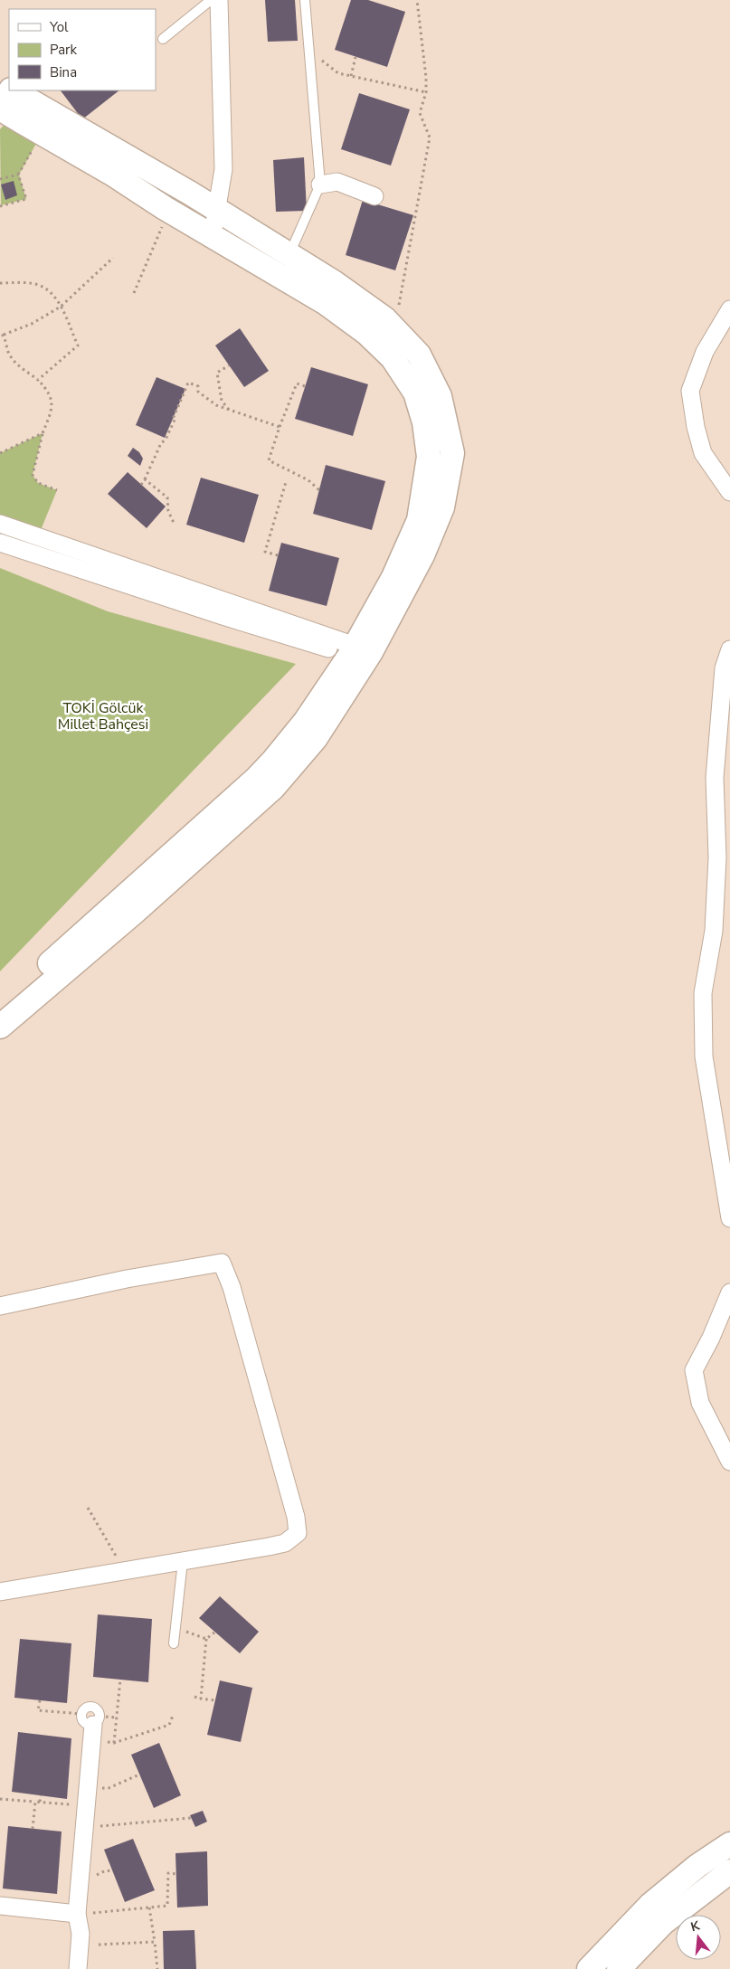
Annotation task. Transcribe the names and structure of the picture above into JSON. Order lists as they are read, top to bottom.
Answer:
{
  "parks": ["TOKİ Gölcük Millet Bahçesi"],
  "legend": ["Yol", "Park", "Bina"],
  "north": "top"
}
